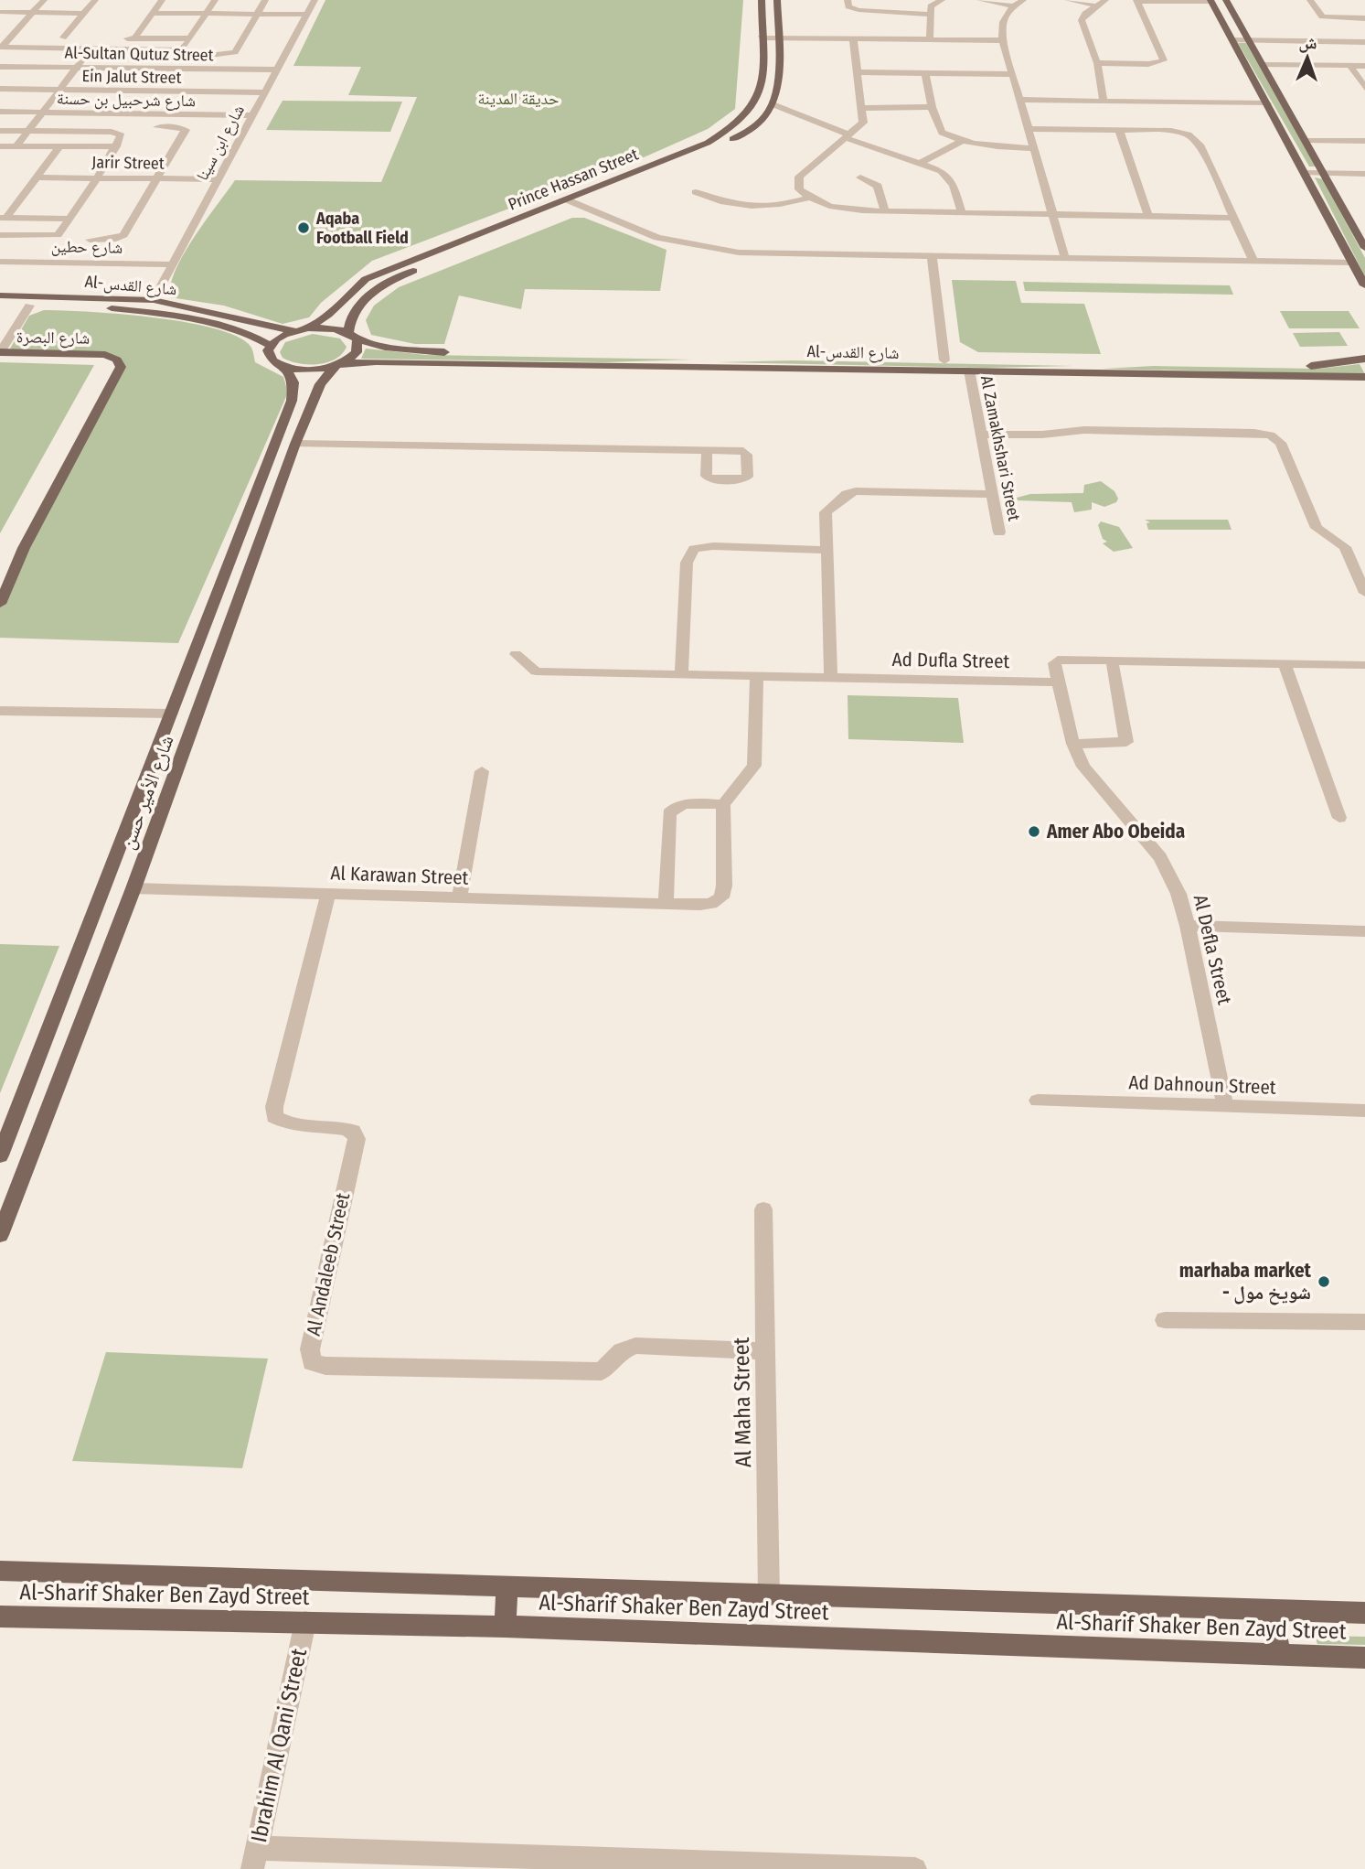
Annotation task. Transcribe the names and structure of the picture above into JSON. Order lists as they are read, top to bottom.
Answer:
{
  "streets": {
    "main road": [
      "Prince Hassan Street",
      "Al-شارع القدس",
      "شارع البصرة",
      "شارع الأمير حسن",
      "Al-Sharif Shaker Ben Zayd Street"
    ],
    "street": [
      "Al-Sultan Qutuz Street",
      "Ein Jalut Street",
      "شارع شرحبيل بن حسنة",
      "شارع ابن سينا",
      "Jarir Street",
      "شارع حطين",
      "Al Zamakhshari Street",
      "Ad Dufla Street",
      "Al Karawan Street",
      "Al Defla Street",
      "Ad Dahnoun Street",
      "Al Andaleeb Street",
      "Al Maha Street",
      "Ibrahim Al Qani Street"
    ]
  },
  "crossings": [
    ["Al-Sultan Qutuz Street", "شارع ابن سينا"],
    ["Ein Jalut Street", "شارع ابن سينا"],
    ["شارع شرحبيل بن حسنة", "شارع ابن سينا"],
    ["شارع ابن سينا", "Jarir Street"],
    ["شارع ابن سينا", "شارع حطين"],
    ["شارع ابن سينا", "Al-شارع القدس"],
    ["Prince Hassan Street", "Al-شارع القدس"],
    ["Prince Hassan Street", "شارع الأمير حسن"],
    ["Al-شارع القدس", "Al Zamakhshari Street"],
    ["Al-شارع القدس", "شارع الأمير حسن"],
    ["Ad Dufla Street", "Al Defla Street"],
    ["شارع الأمير حسن", "Al Karawan Street"],
    ["Al Karawan Street", "Al Andaleeb Street"],
    ["Al Defla Street", "Ad Dahnoun Street"],
    ["Al Andaleeb Street", "Al Maha Street"],
    ["Al Maha Street", "Al-Sharif Shaker Ben Zayd Street"],
    ["Al-Sharif Shaker Ben Zayd Street", "Ibrahim Al Qani Street"]
  ],
  "parks": ["حديقة المدينة"],
  "places": ["Aqaba Football Field", "Amer Abo Obeida", "marhaba market - شويخ مول"],
  "north": "top"
}
